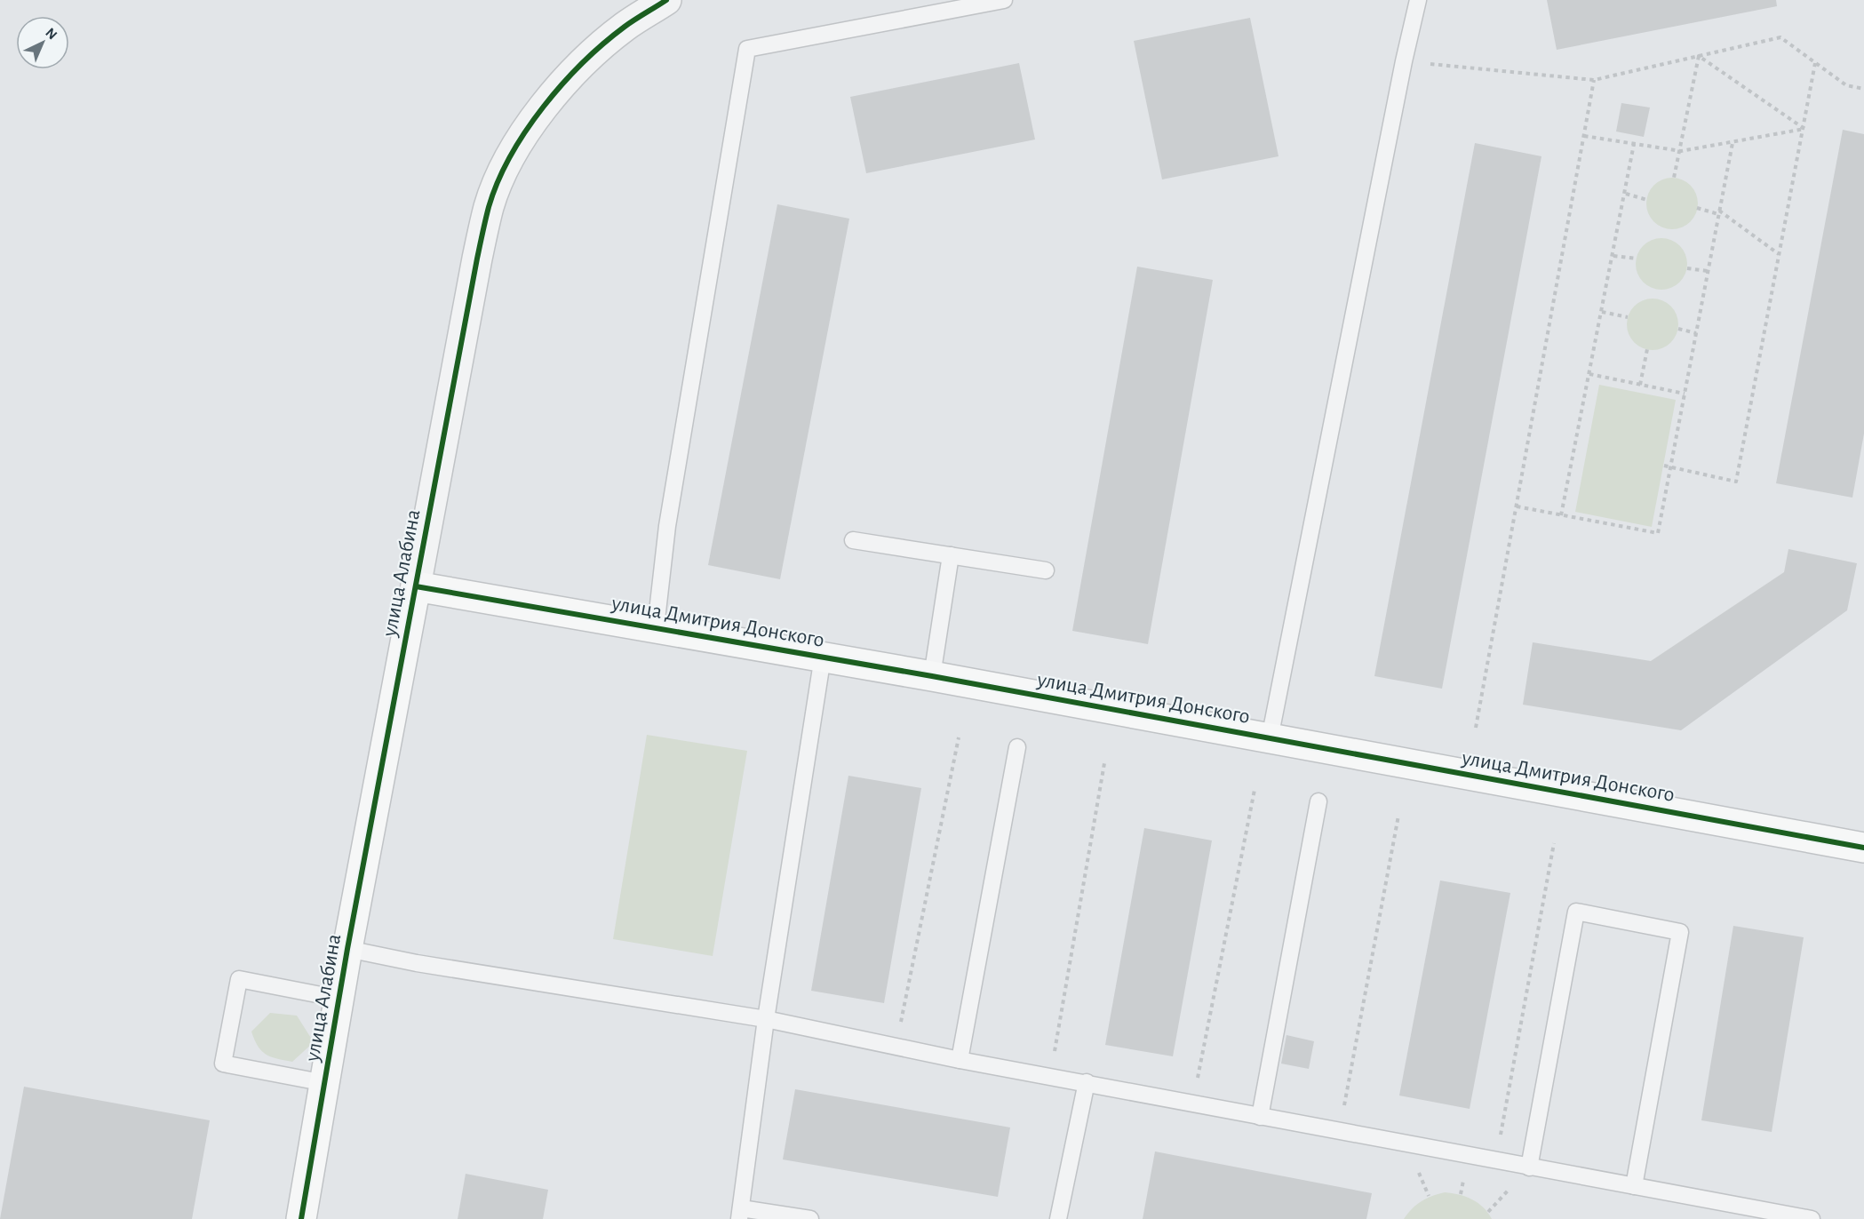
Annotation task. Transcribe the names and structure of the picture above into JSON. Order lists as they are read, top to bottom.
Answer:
{
  "streets": {
    "street": ["улица Алабина", "улица Дмитрия Донского"]
  },
  "crossings": [
    ["улица Алабина", "улица Дмитрия Донского"]
  ],
  "north": "top right"
}
